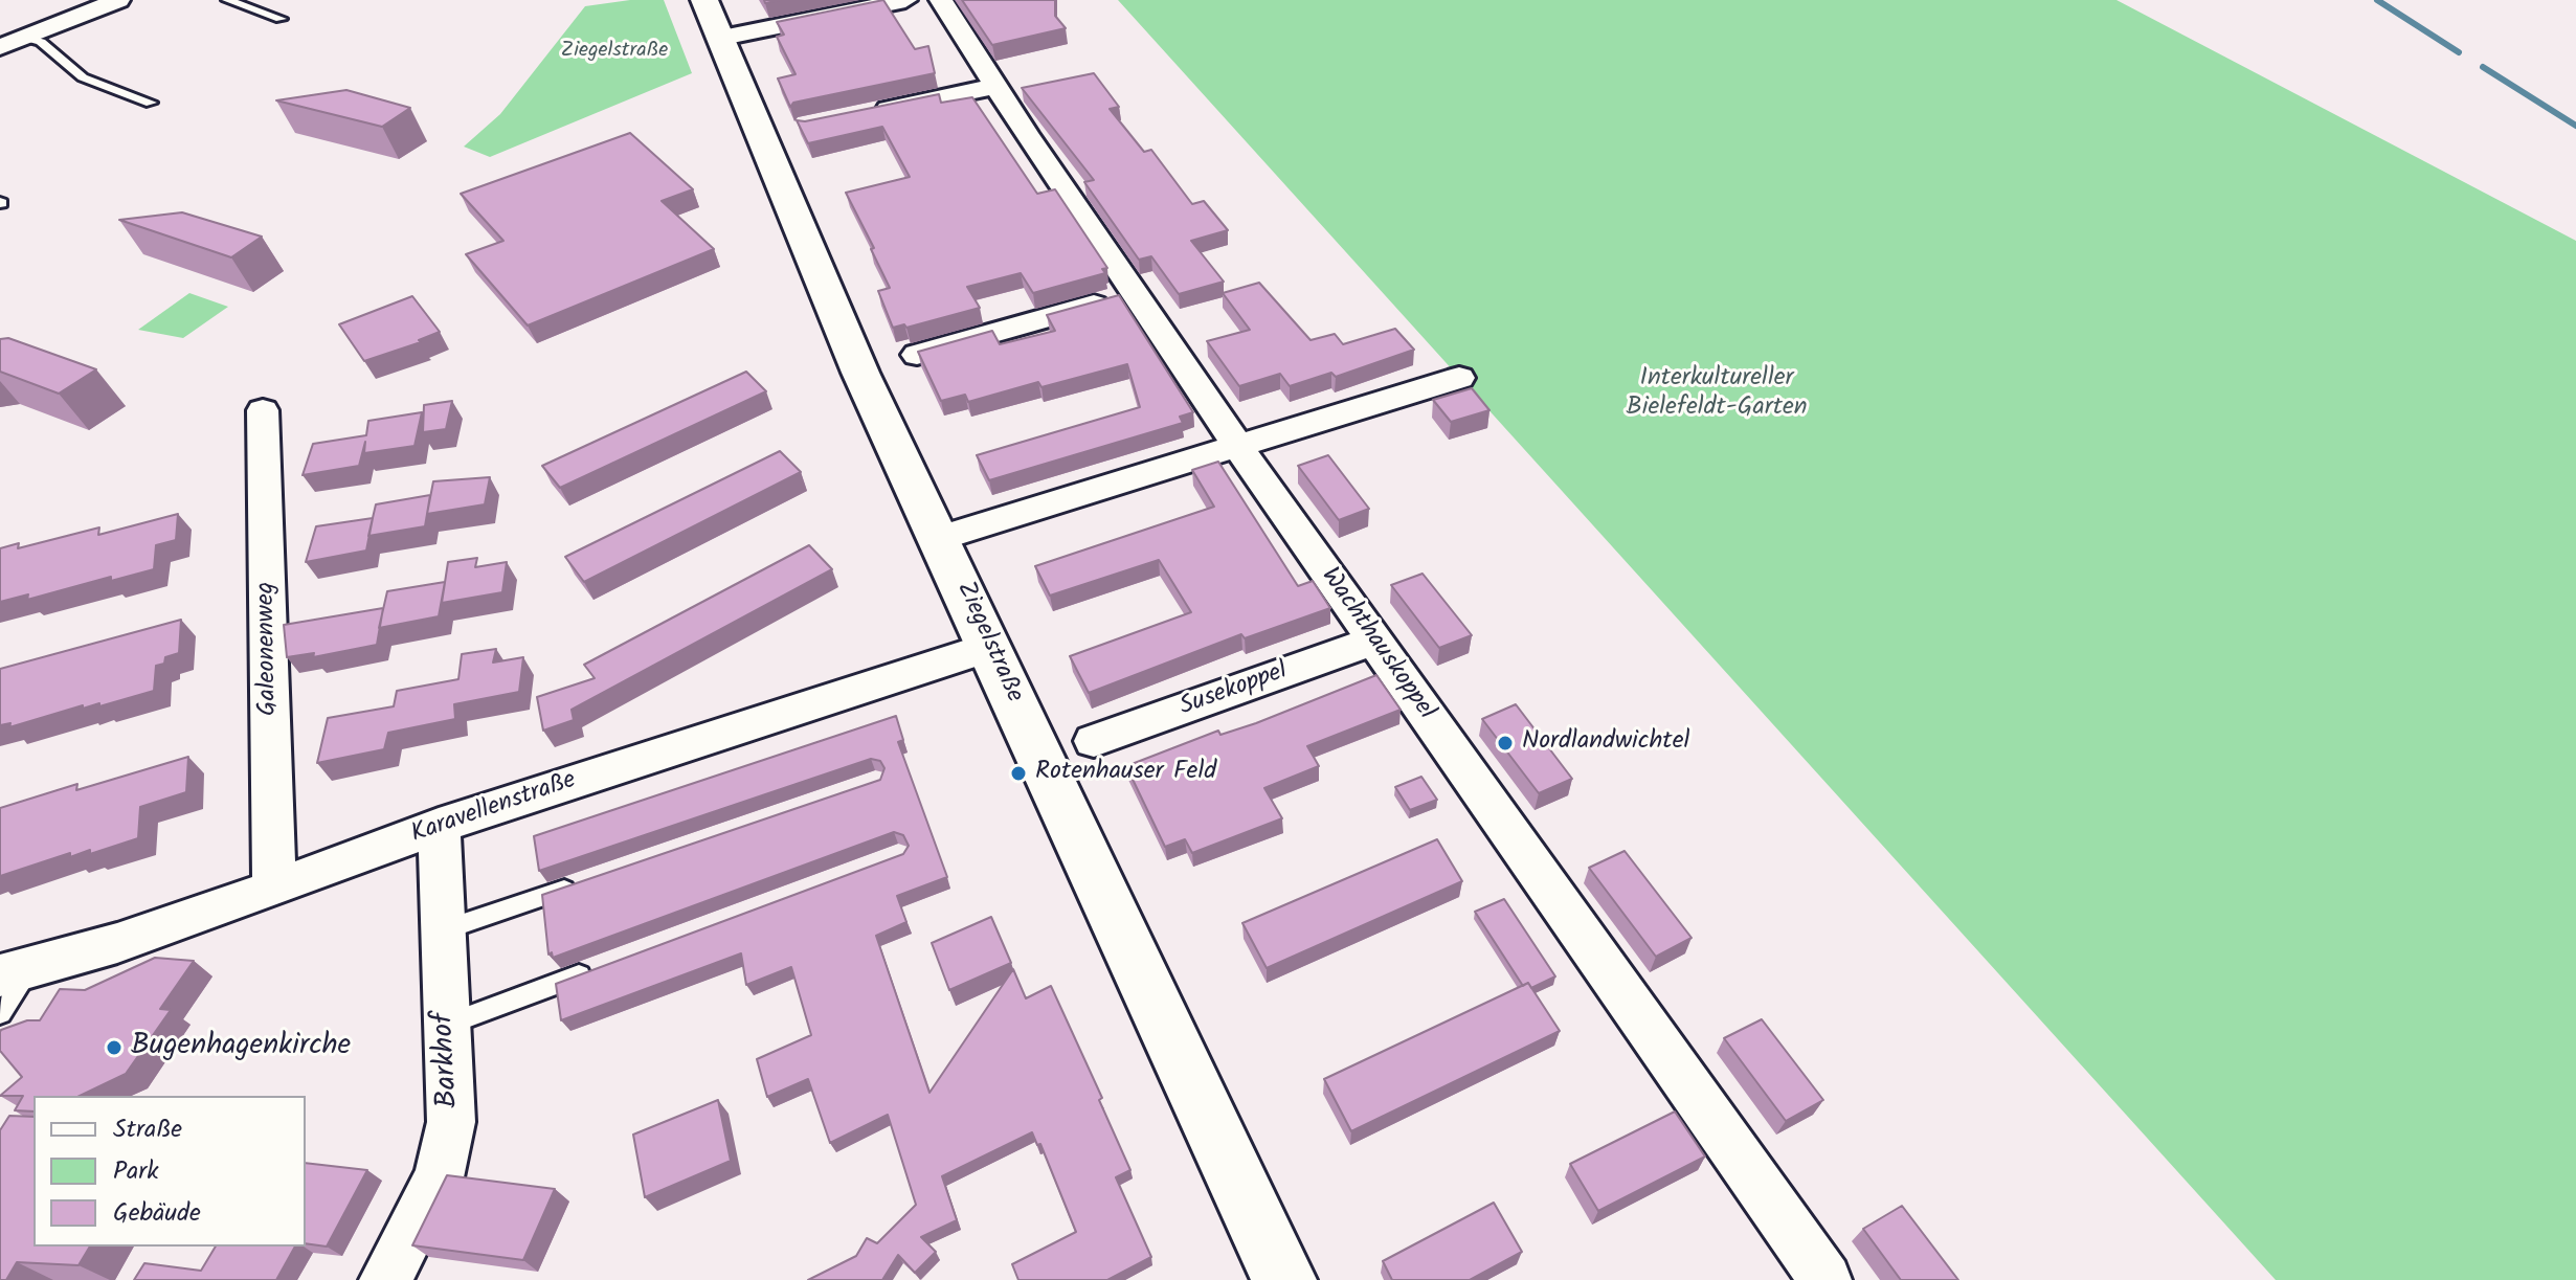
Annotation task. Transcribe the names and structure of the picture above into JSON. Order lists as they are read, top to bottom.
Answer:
{
  "streets": {
    "main road": ["Ziegelstraße"],
    "street": [
      "Wachthauskoppel",
      "Galeonenweg",
      "Susekoppel",
      "Karavellenstraße",
      "Barkhof"
    ]
  },
  "crossings": [
    ["Ziegelstraße", "Karavellenstraße"],
    ["Wachthauskoppel", "Susekoppel"],
    ["Galeonenweg", "Karavellenstraße"],
    ["Karavellenstraße", "Barkhof"]
  ],
  "parks": ["Ziegelstraße", "Interkultureller Bielefeldt-Garten"],
  "places": ["Nordlandwichtel", "Rotenhauser Feld", "Bugenhagenkirche"],
  "legend": ["Straße", "Park", "Gebäude"]
}
